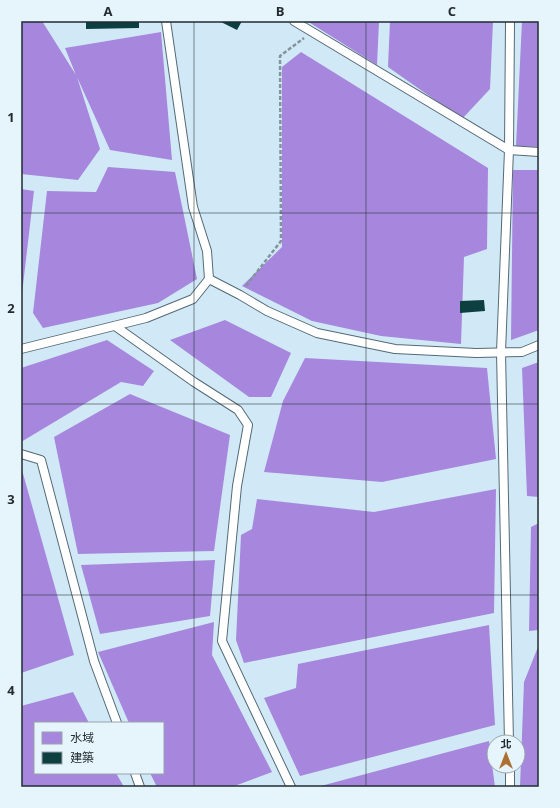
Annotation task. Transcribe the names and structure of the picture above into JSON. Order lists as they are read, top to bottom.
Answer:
{
  "legend": ["水域", "建築"],
  "north": "top",
  "grid": {
    "columns": ["A", "B", "C"],
    "rows": [
      "1",
      "2",
      "3",
      "4"
    ]
  }
}
